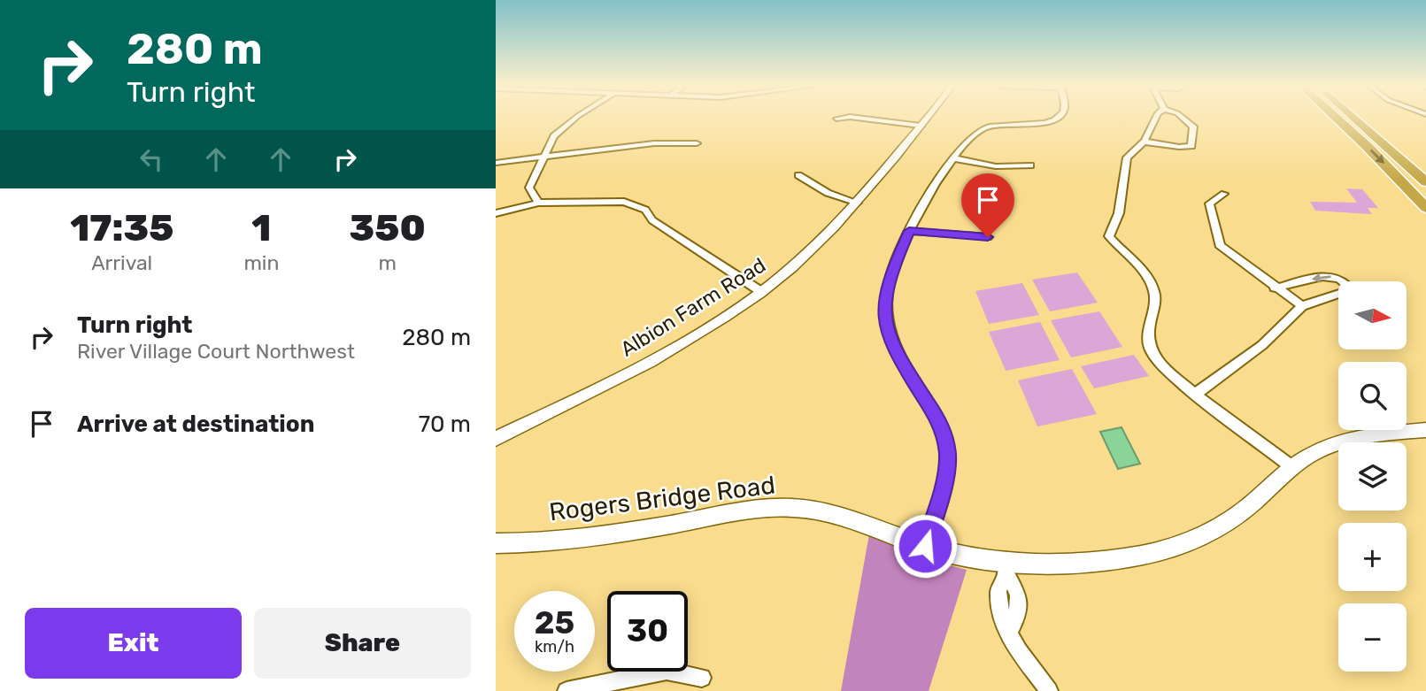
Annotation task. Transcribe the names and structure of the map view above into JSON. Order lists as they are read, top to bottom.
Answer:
{
  "streets": {
    "street": ["Albion Farm Road", "Rogers Bridge Road"]
  },
  "north": "right",
  "page": {
    "turn": ["280 m", "Turn right"],
    "eta": [
      "17:35",
      "Arrival",
      "1",
      "min",
      "350",
      "m"
    ],
    "map_buttons": ["+", "−"],
    "list": [
      {
        "name": "Turn right",
        "note": "River Village Court Northwest",
        "value": "280 m"
      },
      {
        "name": "Arrive at destination",
        "value": "70 m"
      }
    ],
    "speed": "25 km/h",
    "limit": "30",
    "buttons": ["Exit", "Share"]
  }
}
